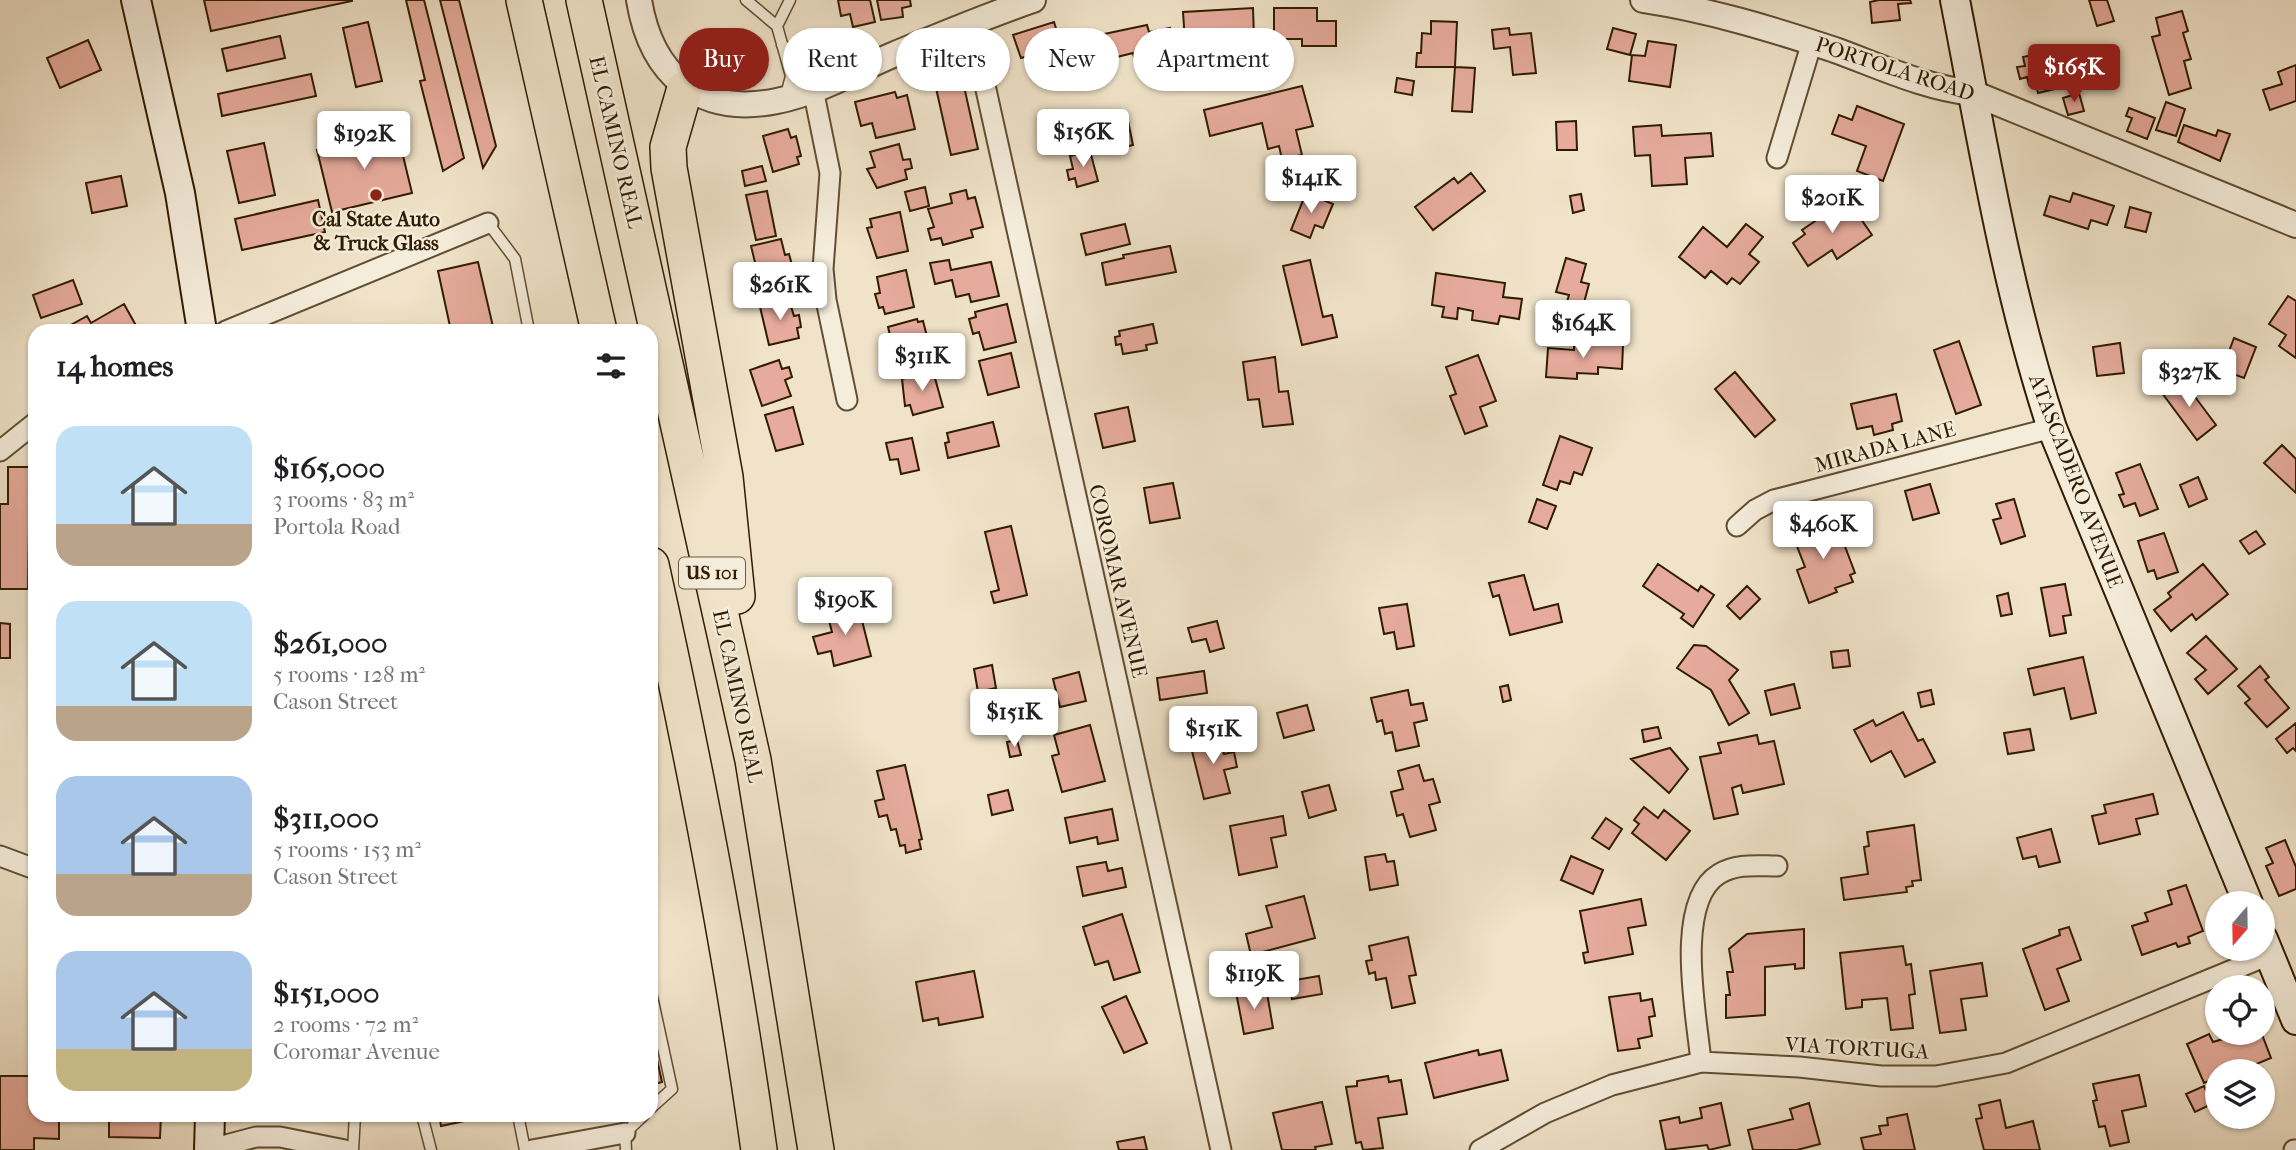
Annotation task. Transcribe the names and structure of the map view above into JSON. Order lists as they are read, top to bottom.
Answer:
{
  "streets": {
    "highway": ["EL CAMINO REAL", "US 101"],
    "main road": ["ATASCADERO AVENUE"],
    "street": [
      "PORTOLA ROAD",
      "MIRADA LANE",
      "COROMAR AVENUE",
      "VIA TORTUGA"
    ]
  },
  "crossings": [
    ["PORTOLA ROAD", "ATASCADERO AVENUE"],
    ["MIRADA LANE", "ATASCADERO AVENUE"]
  ],
  "places": ["Cal State Auto & Truck Glass"],
  "north": "bottom",
  "page": {
    "chip": [
      "Buy",
      "Rent",
      "Filters",
      "New",
      "Apartment"
    ],
    "price": [
      "$165K",
      "$156K",
      "$192K",
      "$141K",
      "$201K",
      "$261K",
      "$164K",
      "$311K",
      "$327K",
      "$460K",
      "$190K",
      "$151K",
      "$151K",
      "$119K"
    ],
    "heading": "14 homes",
    "list": [
      {
        "name": "$165,000",
        "note": "3 rooms · 83 m² · Portola Road"
      },
      {
        "name": "$261,000",
        "note": "5 rooms · 128 m² · Cason Street"
      },
      {
        "name": "$311,000",
        "note": "5 rooms · 153 m² · Cason Street"
      },
      {
        "name": "$151,000",
        "note": "2 rooms · 72 m² · Coromar Avenue"
      }
    ]
  }
}
